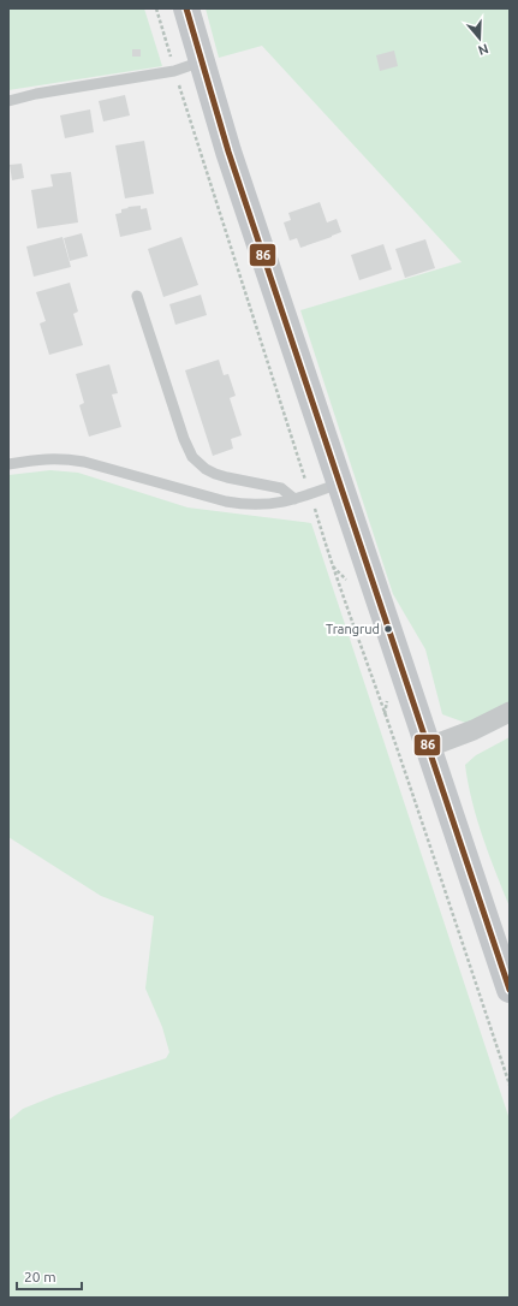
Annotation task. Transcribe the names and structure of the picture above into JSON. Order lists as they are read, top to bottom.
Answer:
{
  "places": ["Trangrud"],
  "lines": ["transit line 86"],
  "scale_bar": "20 m",
  "north": "bottom"
}
